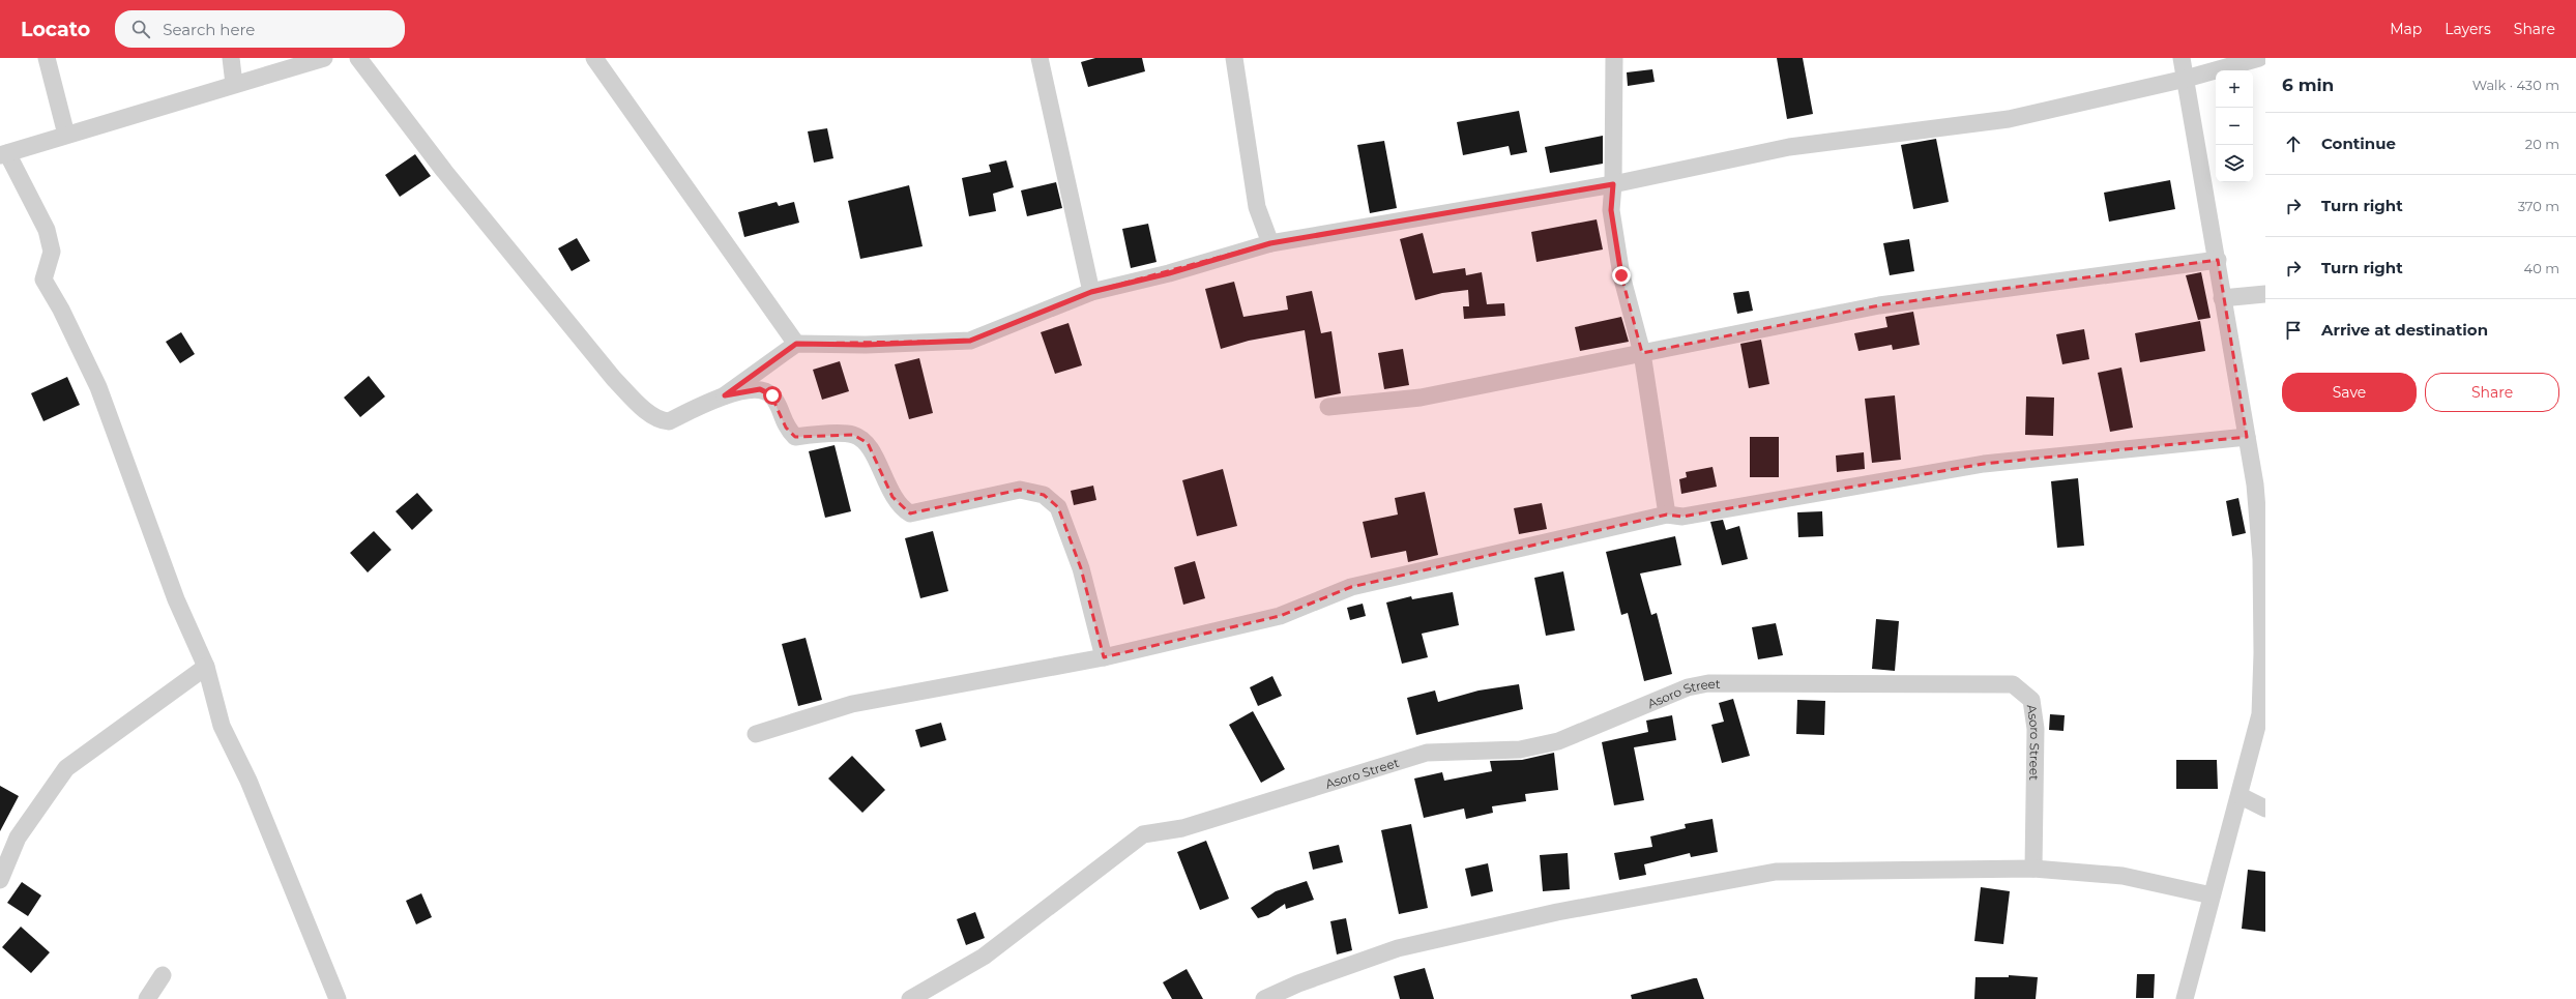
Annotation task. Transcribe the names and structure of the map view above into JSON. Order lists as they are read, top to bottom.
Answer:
{
  "streets": {
    "street": ["Asoro Street"]
  },
  "page": {
    "header": "Locato",
    "search": "Search here",
    "nav": ["Map", "Layers", "Share"],
    "heading": ["6 min", "Walk · 430 m"],
    "map_buttons": ["+", "−"],
    "list": [
      ["Continue", "20 m"],
      ["Turn right", "370 m"],
      ["Turn right", "40 m"],
      "Arrive at destination"
    ],
    "buttons": ["Save", "Share"]
  }
}
